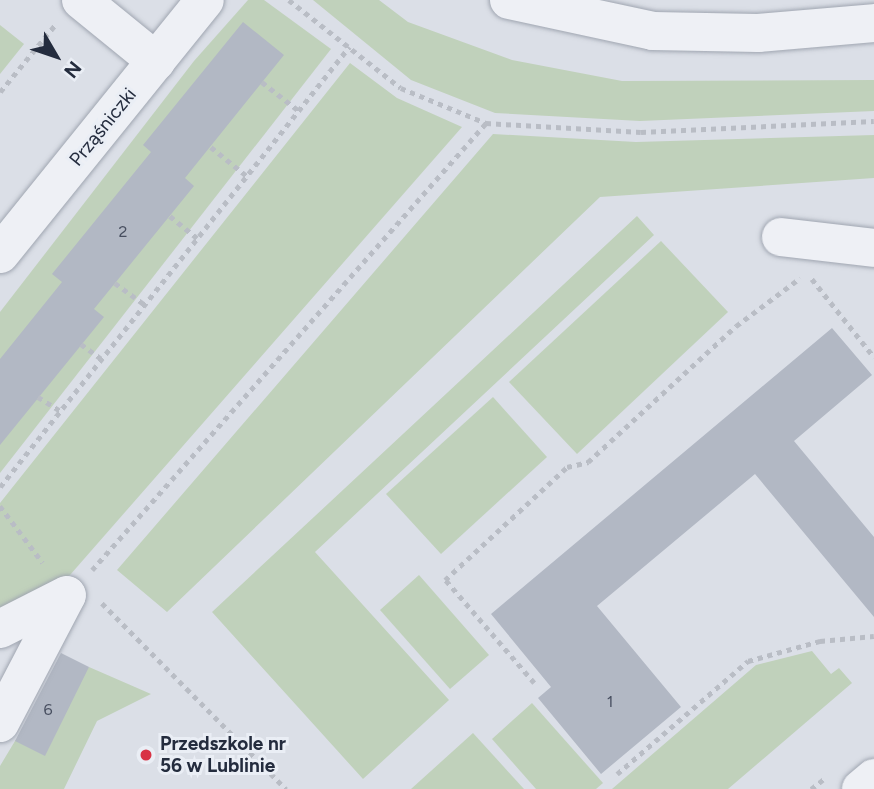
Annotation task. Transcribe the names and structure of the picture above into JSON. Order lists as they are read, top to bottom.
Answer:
{
  "streets": {
    "street": ["Prząśniczki"]
  },
  "places": ["Przedszkole nr 56 w Lublinie"],
  "house_numbers": ["2", "1", "6"],
  "north": "bottom right"
}
